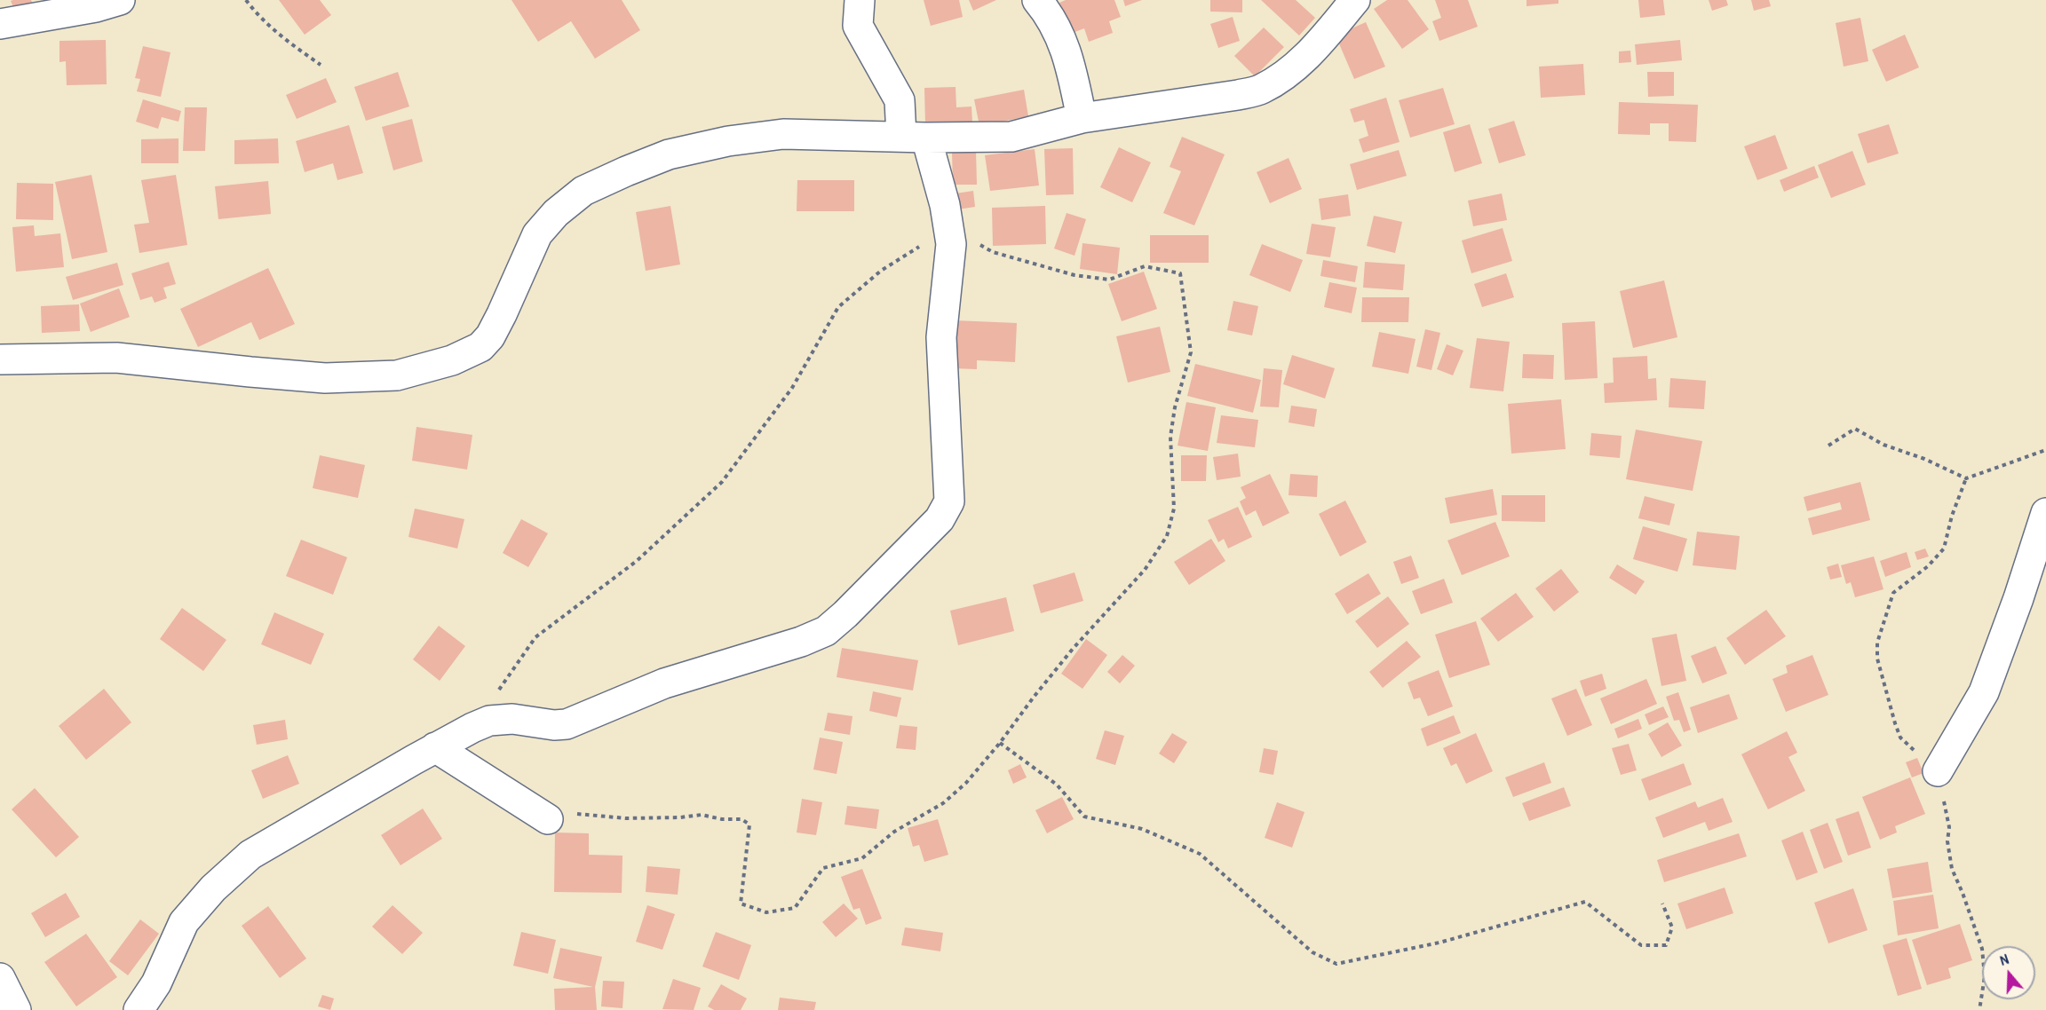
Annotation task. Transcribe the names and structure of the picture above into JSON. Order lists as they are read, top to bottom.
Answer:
{
  "north": "top"
}
